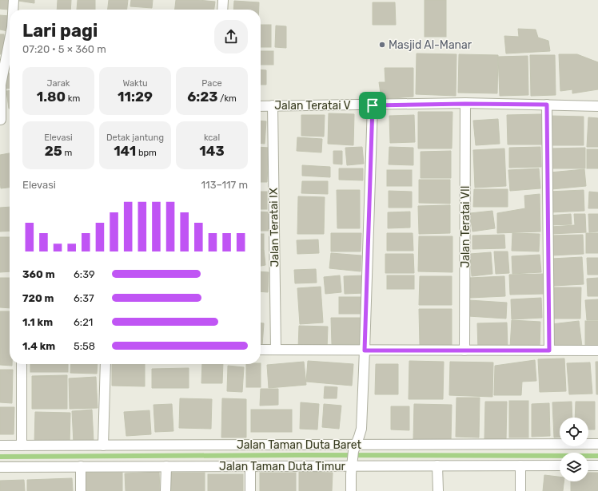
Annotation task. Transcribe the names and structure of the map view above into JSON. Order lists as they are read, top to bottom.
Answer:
{
  "streets": {
    "street": [
      "Jalan Teratai V",
      "Jalan Teratai VII",
      "Jalan Teratai IX",
      "Jalan Taman Duta Baret",
      "Jalan Taman Duta Timur"
    ]
  },
  "crossings": [
    ["Jalan Teratai V", "Jalan Teratai VII"],
    ["Jalan Teratai V", "Jalan Teratai IX"]
  ],
  "places": ["Masjid Al-Manar"],
  "page": {
    "heading": ["Lari pagi", "07:20 · 5 × 360 m"],
    "stats": [
      ["Jarak", "1.80 km"],
      ["Waktu", "11:29"],
      ["Pace", "6:23 /km"],
      ["Elevasi", "25 m"],
      ["Detak jantung", "141 bpm"],
      ["kcal", "143"]
    ],
    "chart": ["Elevasi", "113–117 m"],
    "list": [
      {
        "name": "360 m",
        "note": "6:39"
      },
      {
        "name": "720 m",
        "note": "6:37"
      },
      {
        "name": "1.1 km",
        "note": "6:21"
      },
      {
        "name": "1.4 km",
        "note": "5:58"
      }
    ]
  }
}
